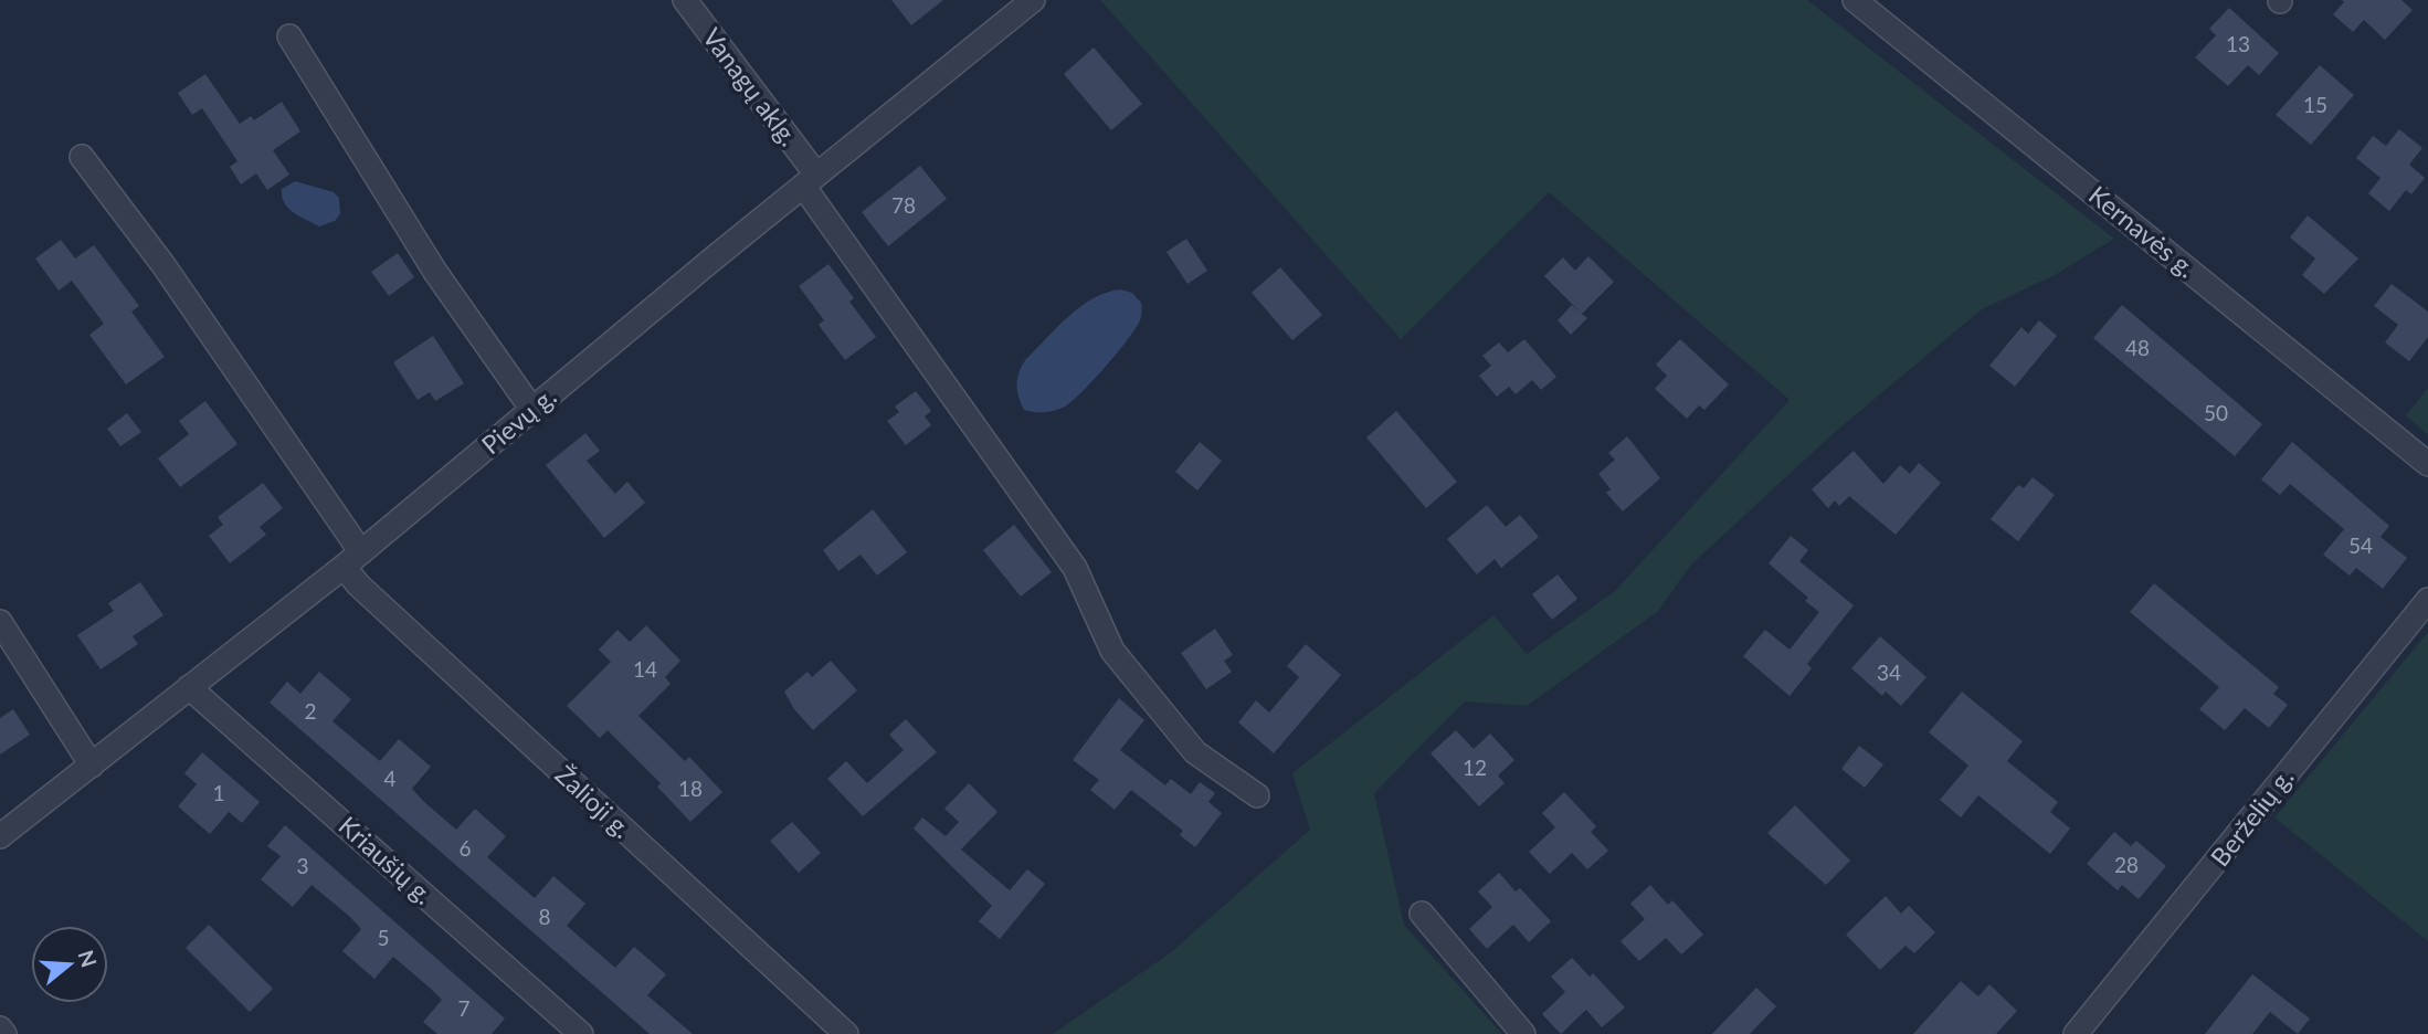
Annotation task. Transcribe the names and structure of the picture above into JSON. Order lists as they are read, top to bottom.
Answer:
{
  "streets": {
    "street": [
      "Vanagų aklg.",
      "Kernavės g.",
      "Pievų g.",
      "Žalioji g.",
      "Berželių g.",
      "Kriaušių g."
    ]
  },
  "crossings": [
    ["Vanagų aklg.", "Pievų g."],
    ["Pievų g.", "Žalioji g."],
    ["Pievų g.", "Kriaušių g."]
  ],
  "house_numbers": [
    "13",
    "15",
    "78",
    "48",
    "50",
    "54",
    "14",
    "34",
    "2",
    "12",
    "4",
    "18",
    "1",
    "6",
    "28",
    "3",
    "8",
    "5",
    "7"
  ],
  "north": "right"
}
